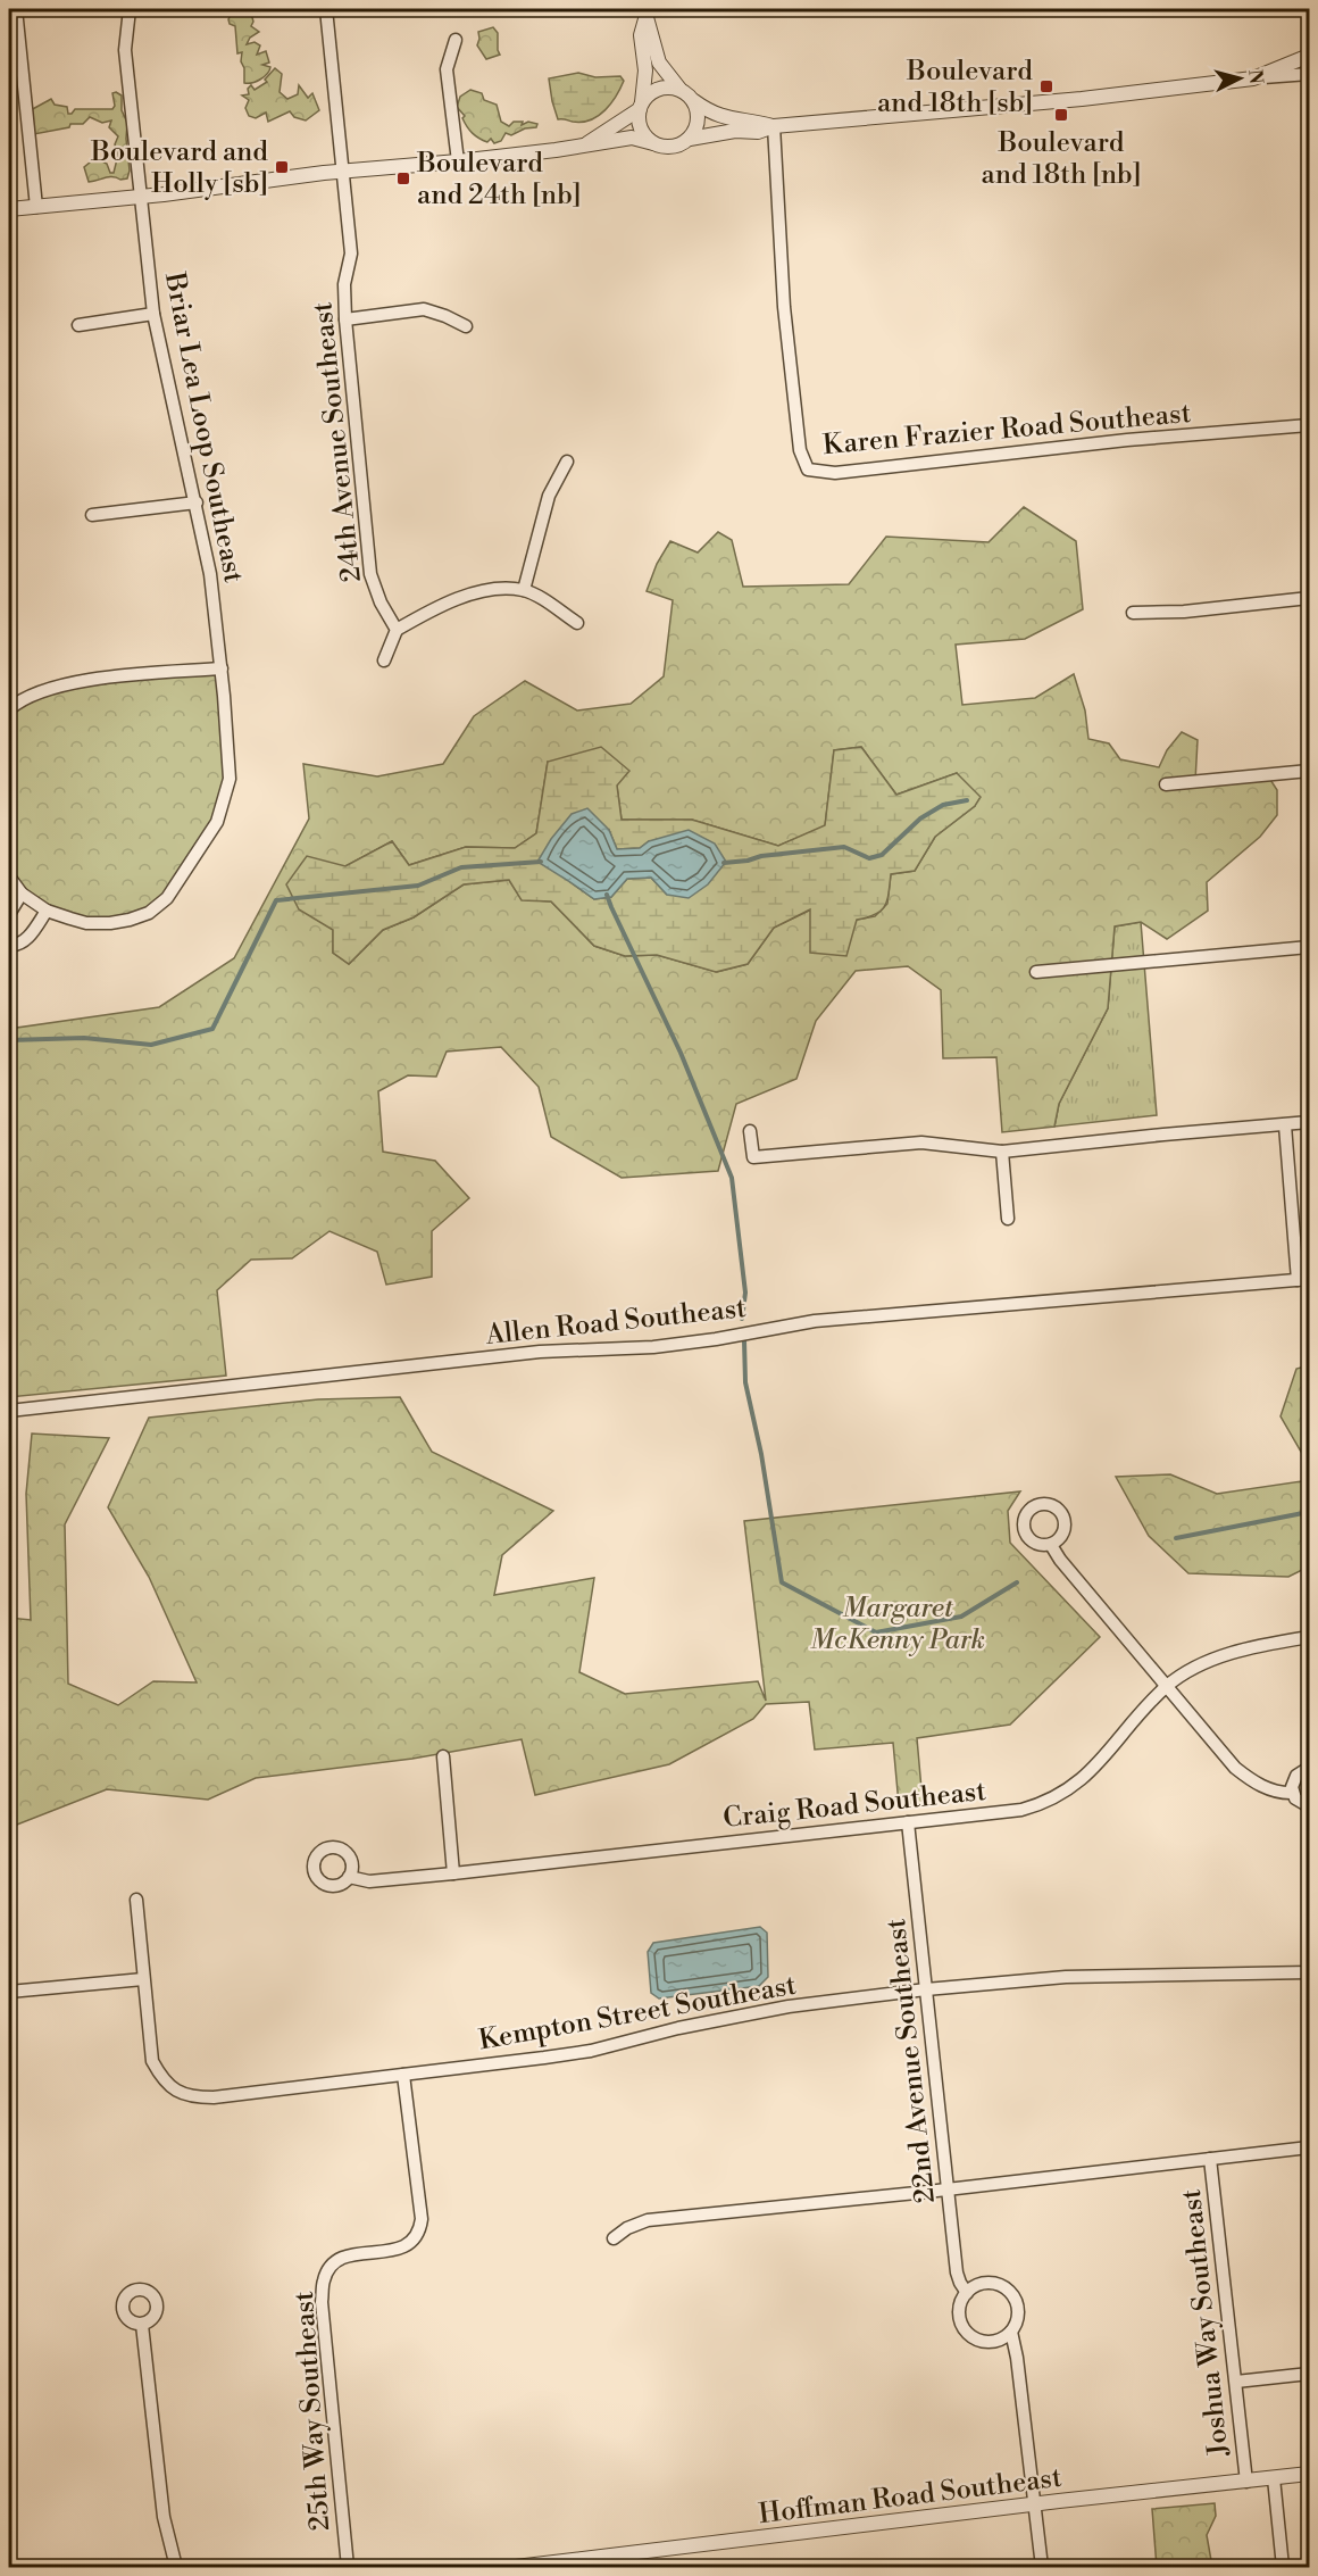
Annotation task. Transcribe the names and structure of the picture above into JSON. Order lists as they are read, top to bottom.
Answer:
{
  "streets": {
    "street": [
      "Briar Lea Loop Southeast",
      "Karen Frazier Road Southeast",
      "24th Avenue Southeast",
      "Allen Road Southeast",
      "Craig Road Southeast",
      "Kempton Street Southeast",
      "22nd Avenue Southeast",
      "Joshua Way Southeast",
      "25th Way Southeast",
      "Hoffman Road Southeast"
    ]
  },
  "crossings": [
    ["Craig Road Southeast", "22nd Avenue Southeast"],
    ["Kempton Street Southeast", "22nd Avenue Southeast"],
    ["Kempton Street Southeast", "25th Way Southeast"],
    ["Joshua Way Southeast", "Hoffman Road Southeast"]
  ],
  "parks": ["Margaret McKenny Park"],
  "places": {
    "transit": [
      "Boulevard and 18th [sb]",
      "Boulevard and 18th [nb]",
      "Boulevard and Holly [sb]",
      "Boulevard and 24th [nb]"
    ]
  },
  "north": "right"
}
